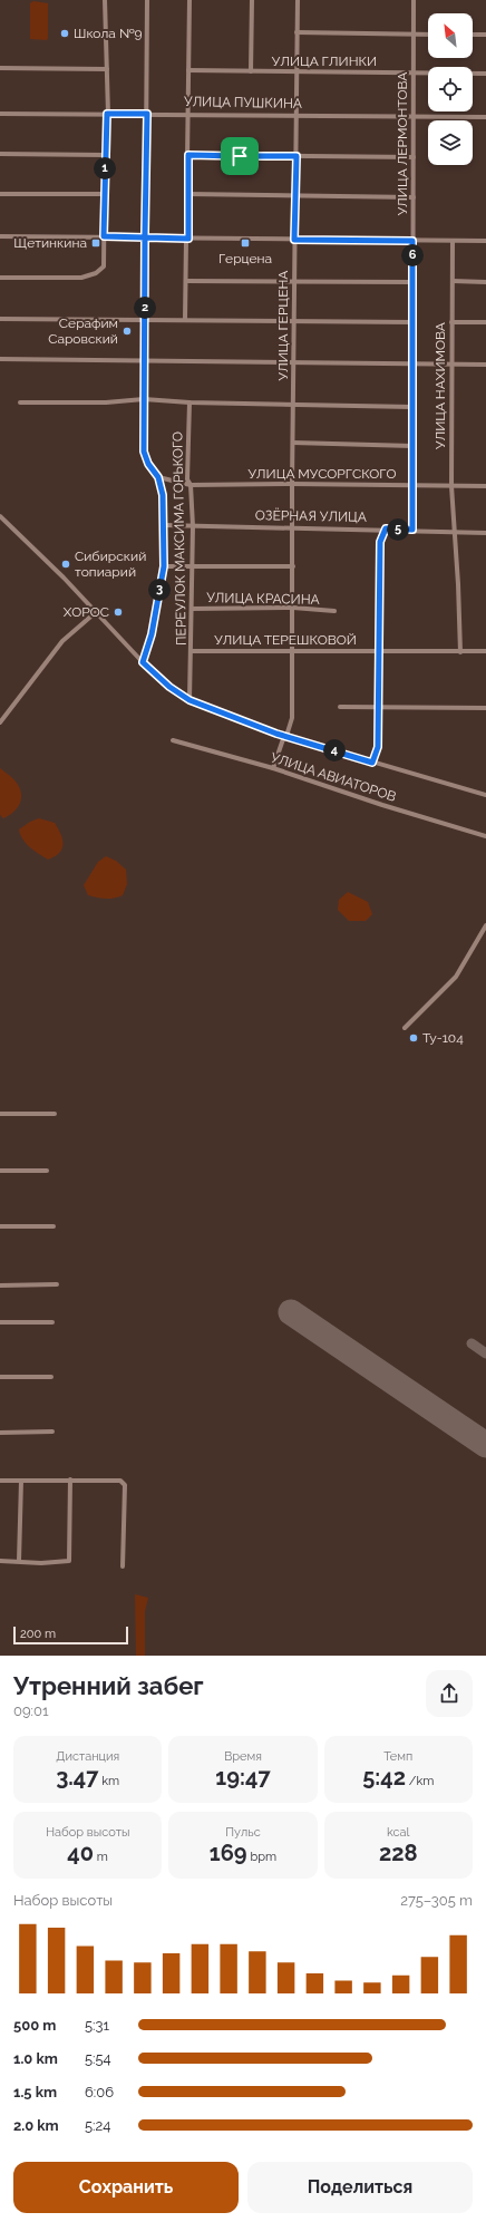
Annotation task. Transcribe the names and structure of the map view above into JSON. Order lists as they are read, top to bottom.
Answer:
{
  "streets": {
    "street": [
      "УЛИЦА ГЛИНКИ",
      "УЛИЦА ПУШКИНА",
      "УЛИЦА ЛЕРМОНТОВА",
      "УЛИЦА ГЕРЦЕНА",
      "УЛИЦА НАХИМОВА",
      "УЛИЦА МУСОРГСКОГО",
      "ОЗЁРНАЯ УЛИЦА",
      "ПЕРЕУЛОК МАКСИМА ГОРЬКОГО",
      "УЛИЦА КРАСИНА",
      "УЛИЦА ТЕРЕШКОВОЙ",
      "УЛИЦА АВИАТОРОВ"
    ]
  },
  "crossings": [
    ["УЛИЦА ГЛИНКИ", "УЛИЦА ЛЕРМОНТОВА"],
    ["УЛИЦА ГЛИНКИ", "УЛИЦА ГЕРЦЕНА"],
    ["УЛИЦА ПУШКИНА", "УЛИЦА ЛЕРМОНТОВА"],
    ["УЛИЦА ПУШКИНА", "УЛИЦА ГЕРЦЕНА"],
    ["УЛИЦА ЛЕРМОНТОВА", "УЛИЦА МУСОРГСКОГО"],
    ["УЛИЦА ЛЕРМОНТОВА", "ОЗЁРНАЯ УЛИЦА"],
    ["УЛИЦА ГЕРЦЕНА", "УЛИЦА МУСОРГСКОГО"],
    ["УЛИЦА ГЕРЦЕНА", "ОЗЁРНАЯ УЛИЦА"],
    ["УЛИЦА ГЕРЦЕНА", "УЛИЦА КРАСИНА"],
    ["УЛИЦА ГЕРЦЕНА", "УЛИЦА ТЕРЕШКОВОЙ"],
    ["УЛИЦА ГЕРЦЕНА", "УЛИЦА АВИАТОРОВ"],
    ["УЛИЦА НАХИМОВА", "УЛИЦА МУСОРГСКОГО"],
    ["УЛИЦА НАХИМОВА", "ОЗЁРНАЯ УЛИЦА"],
    ["УЛИЦА НАХИМОВА", "УЛИЦА ТЕРЕШКОВОЙ"],
    ["УЛИЦА МУСОРГСКОГО", "ПЕРЕУЛОК МАКСИМА ГОРЬКОГО"],
    ["ОЗЁРНАЯ УЛИЦА", "ПЕРЕУЛОК МАКСИМА ГОРЬКОГО"],
    ["ПЕРЕУЛОК МАКСИМА ГОРЬКОГО", "УЛИЦА КРАСИНА"],
    ["ПЕРЕУЛОК МАКСИМА ГОРЬКОГО", "УЛИЦА ТЕРЕШКОВОЙ"]
  ],
  "places": {
    "other": [
      "Школа №9",
      "Серафим Саровский",
      "Сибирский топиарий",
      "ХОРОС",
      "Ту-104"
    ],
    "transit": ["Щетинкина", "Герцена"]
  },
  "scale_bar": "200 m",
  "north": "top left",
  "page": {
    "pins": [
      "1",
      "6",
      "2",
      "5",
      "3",
      "4"
    ],
    "scale": "200 m",
    "heading": ["Утренний забег", "09:01"],
    "stats": [
      ["Дистанция", "3.47 km"],
      ["Время", "19:47"],
      ["Темп", "5:42 /km"],
      ["Набор высоты", "40 m"],
      ["Пульс", "169 bpm"],
      ["kcal", "228"]
    ],
    "chart": ["Набор высоты", "275–305 m"],
    "list": [
      {
        "name": "500 m",
        "note": "5:31"
      },
      {
        "name": "1.0 km",
        "note": "5:54"
      },
      {
        "name": "1.5 km",
        "note": "6:06"
      },
      {
        "name": "2.0 km",
        "note": "5:24"
      }
    ],
    "buttons": ["Сохранить", "Поделиться"]
  }
}
